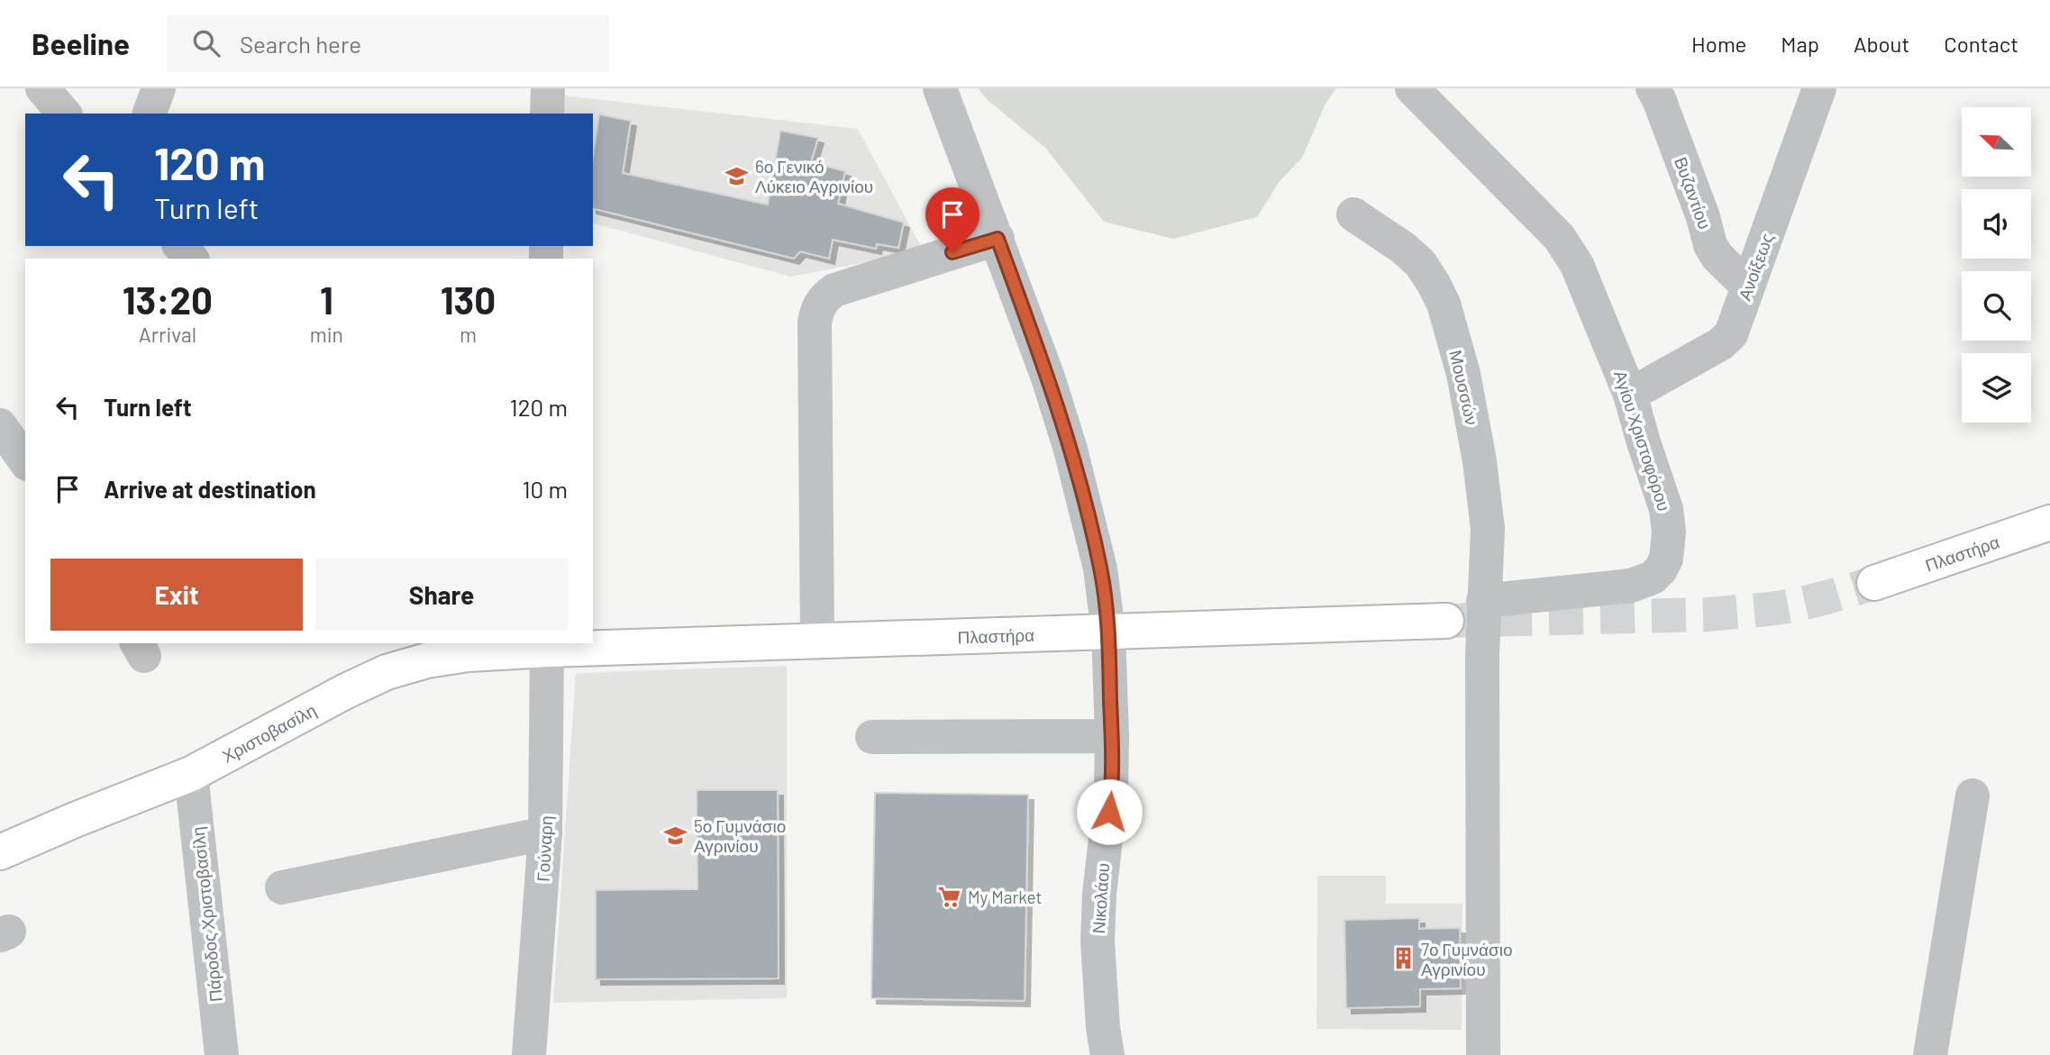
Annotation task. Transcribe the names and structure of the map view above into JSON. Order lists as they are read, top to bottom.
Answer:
{
  "streets": {
    "main road": ["Πλαστήρα", "Χριστοβασίλη"],
    "street": [
      "Βυζαντίου",
      "Ανοίξεως",
      "Μουσσών",
      "Αγίου Χριστοφόρου",
      "Γούναρη",
      "Νικολάου",
      "Πάροδος Χριστοβασίλη"
    ]
  },
  "crossings": [
    ["Βυζαντίου", "Ανοίξεως"],
    ["Ανοίξεως", "Αγίου Χριστοφόρου"],
    ["Μουσσών", "Αγίου Χριστοφόρου"],
    ["Πλαστήρα", "Χριστοβασίλη"],
    ["Πλαστήρα", "Γούναρη"],
    ["Πλαστήρα", "Νικολάου"],
    ["Χριστοβασίλη", "Γούναρη"],
    ["Χριστοβασίλη", "Πάροδος Χριστοβασίλη"]
  ],
  "places": {
    "school or university": ["6ο Γενικό Λύκειο Αγρινίου", "5ο Γυμνάσιο Αγρινίου"],
    "supermarket": ["My Market"],
    "building": ["7ο Γυμνάσιο Αγρινίου"]
  },
  "north": "top left",
  "page": {
    "header": "Beeline",
    "search": "Search here",
    "nav": [
      "Home",
      "Map",
      "About",
      "Contact"
    ],
    "turn": ["120 m", "Turn left"],
    "eta": [
      "13:20",
      "Arrival",
      "1",
      "min",
      "130",
      "m"
    ],
    "list": [
      {
        "name": "Turn left",
        "value": "120 m"
      },
      {
        "name": "Arrive at destination",
        "value": "10 m"
      }
    ],
    "buttons": ["Exit", "Share"]
  }
}
